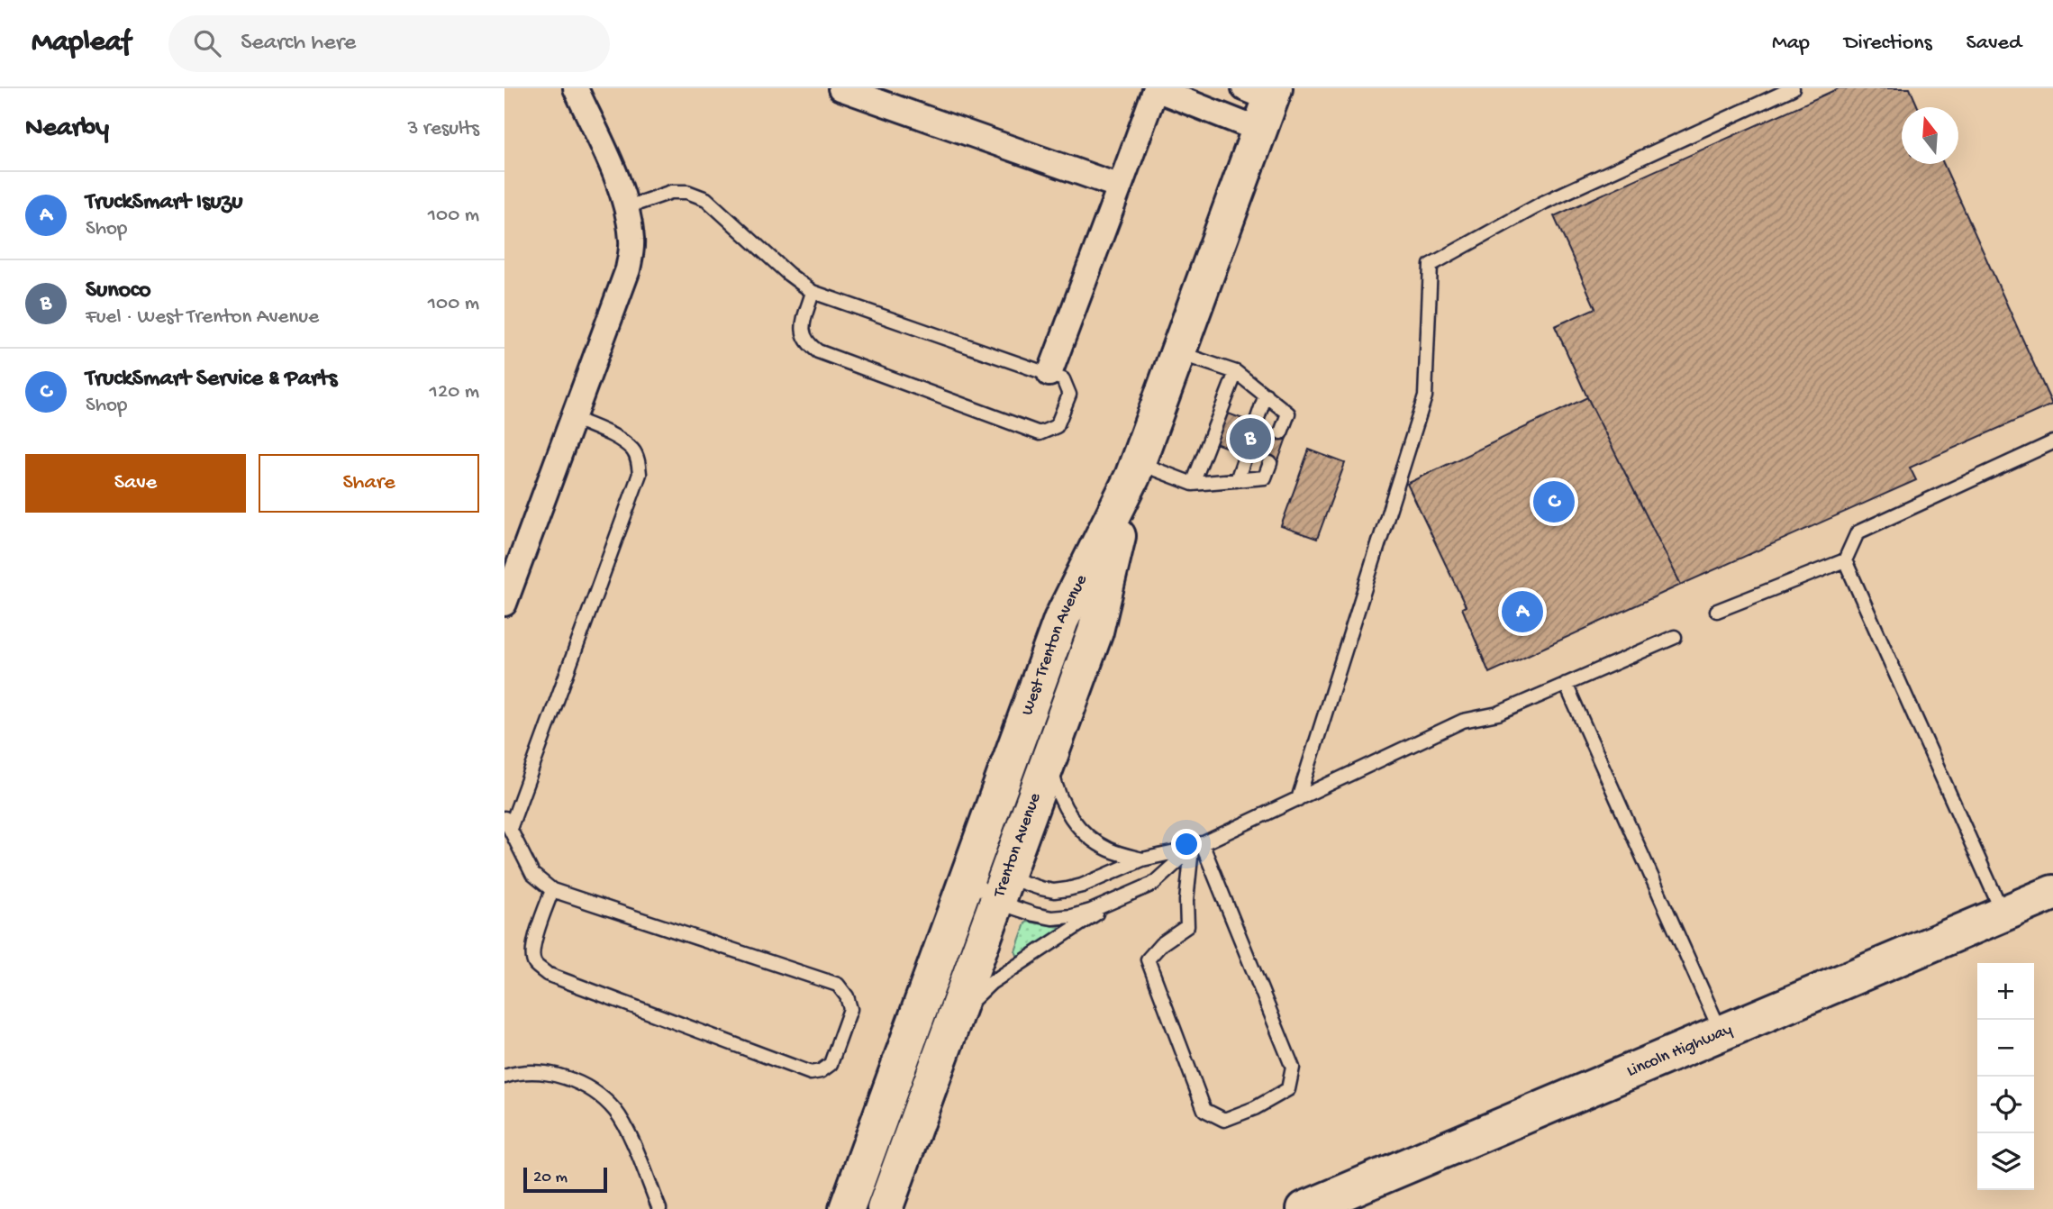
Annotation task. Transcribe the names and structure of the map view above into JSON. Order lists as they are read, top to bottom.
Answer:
{
  "streets": {
    "main road": ["West Trenton Avenue", "Trenton Avenue", "Lincoln Highway"]
  },
  "crossings": [
    ["West Trenton Avenue", "Trenton Avenue"]
  ],
  "scale_bar": "20 m",
  "north": "top",
  "page": {
    "header": "Mapleaf",
    "search": "Search here",
    "nav": ["Map", "Directions", "Saved"],
    "heading": ["Nearby", "3 results"],
    "list": [
      {
        "mark": "A",
        "name": "TruckSmart Isuzu",
        "note": "Shop",
        "value": "100 m"
      },
      {
        "mark": "B",
        "name": "Sunoco",
        "note": "Fuel · West Trenton Avenue",
        "value": "100 m"
      },
      {
        "mark": "C",
        "name": "TruckSmart Service & Parts",
        "note": "Shop",
        "value": "120 m"
      }
    ],
    "pins": ["B", "C", "A"],
    "buttons": ["Save", "Share"],
    "map_buttons": ["+", "−"],
    "scale": "20 m"
  }
}
